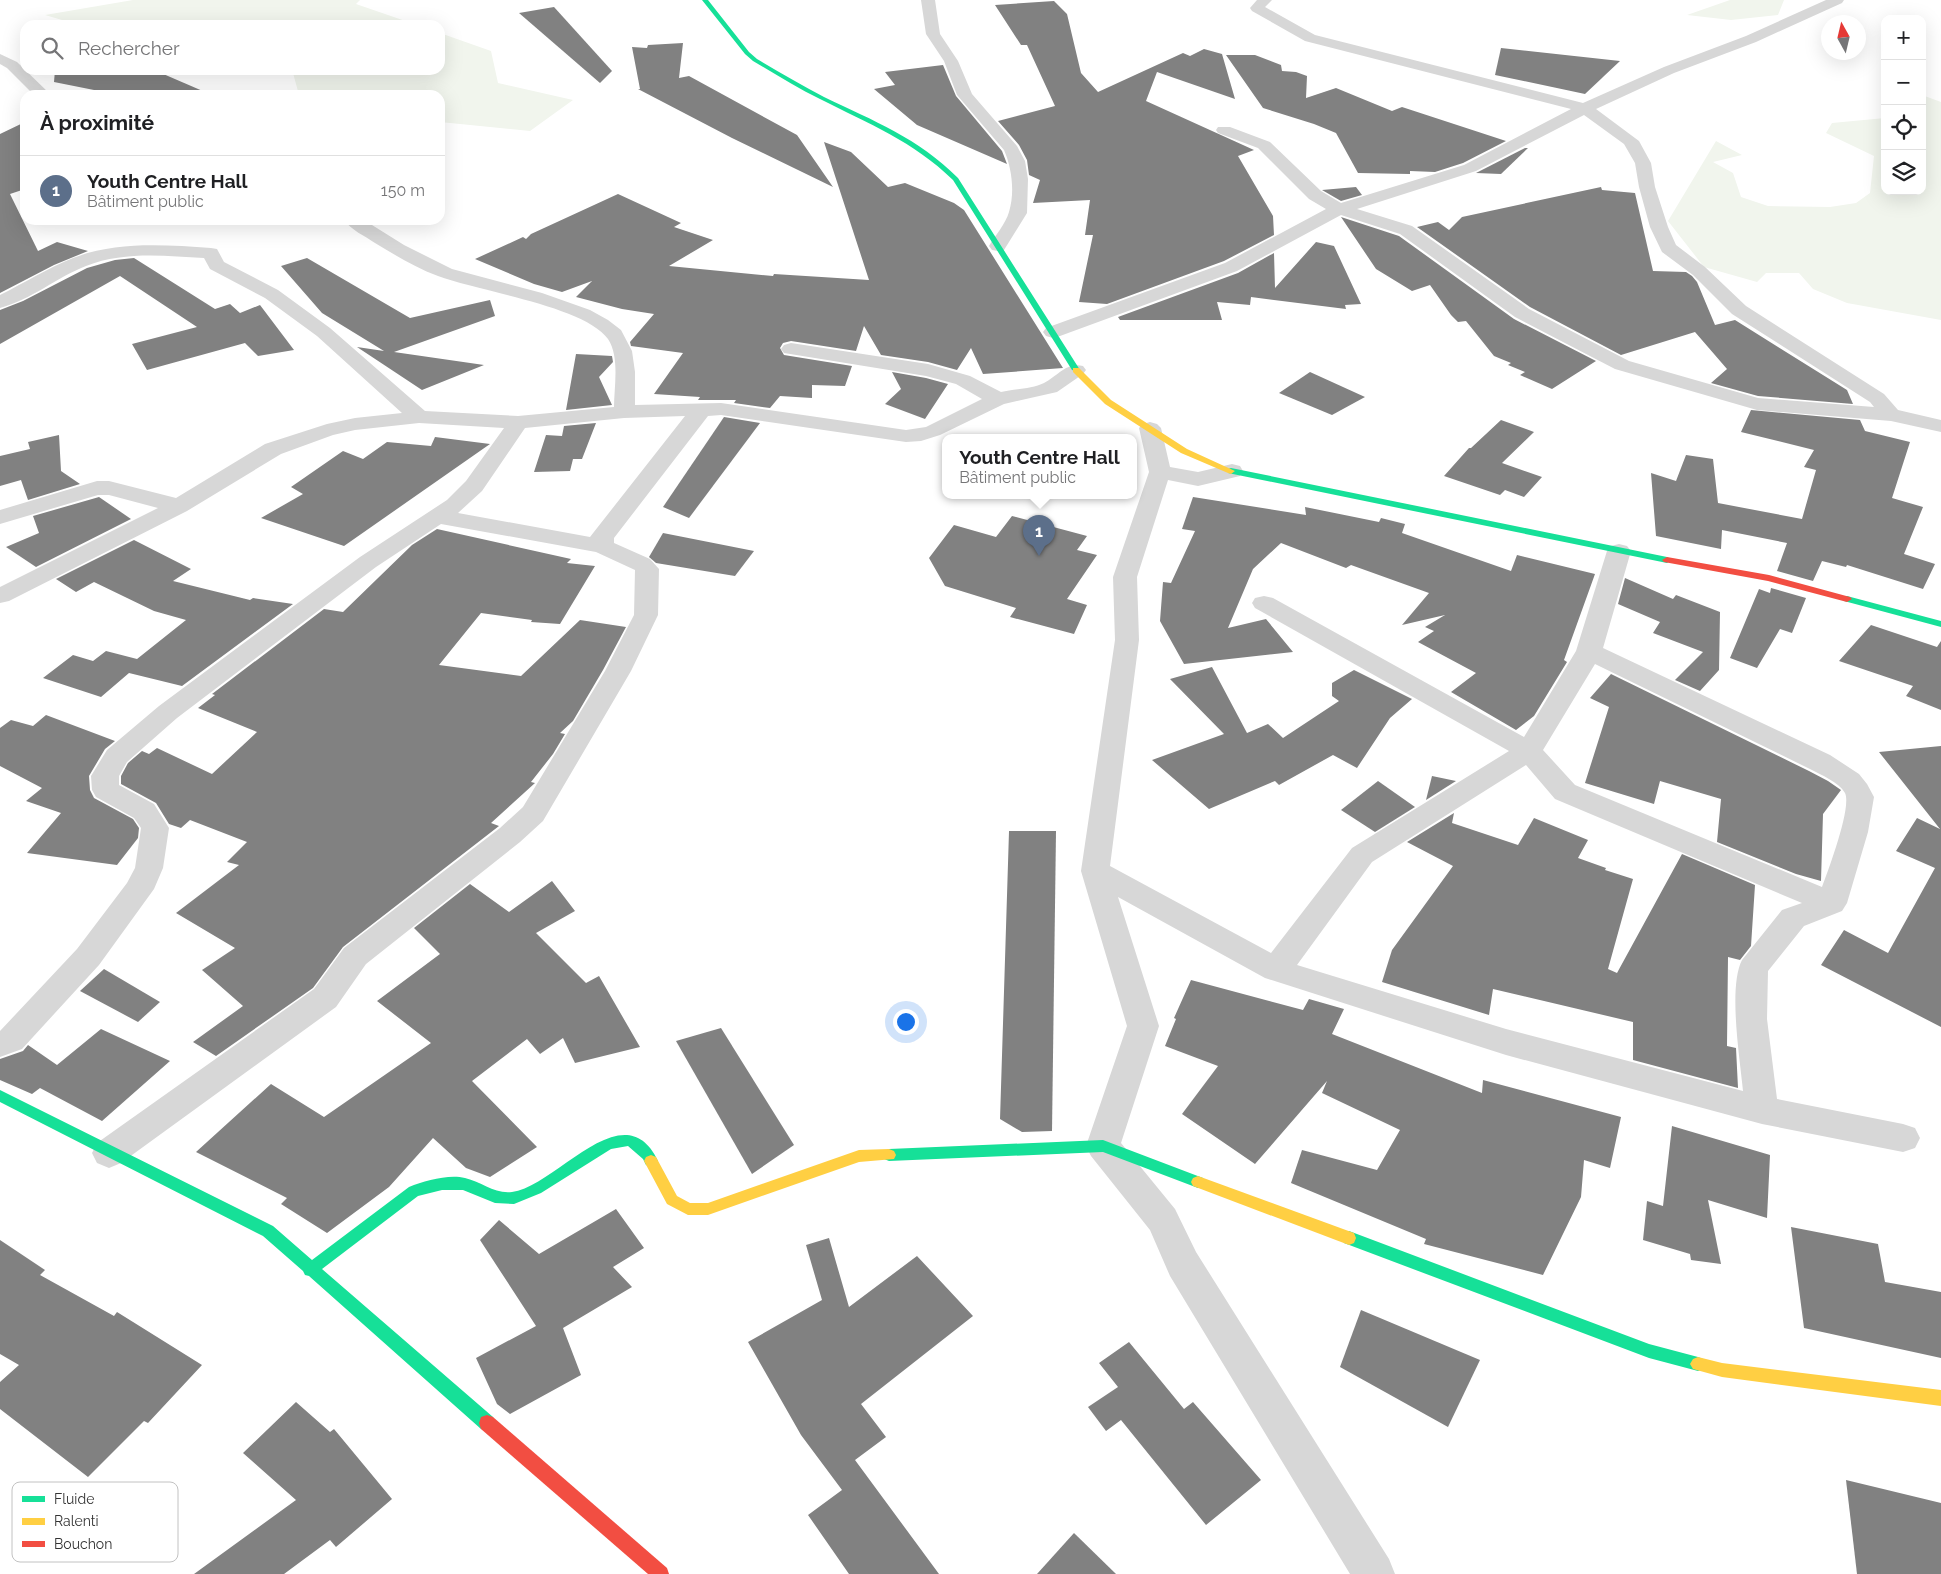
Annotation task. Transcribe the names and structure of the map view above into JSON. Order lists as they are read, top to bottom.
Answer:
{
  "legend": ["Fluide", "Ralenti", "Bouchon"],
  "north": "top",
  "page": {
    "map_buttons": ["+", "−"],
    "search": "Rechercher",
    "heading": "À proximité",
    "list": [
      {
        "mark": "1",
        "name": "Youth Centre Hall",
        "note": "Bâtiment public",
        "value": "150 m"
      }
    ],
    "popup": ["Youth Centre Hall", "Bâtiment public"],
    "pins": "1"
  }
}
